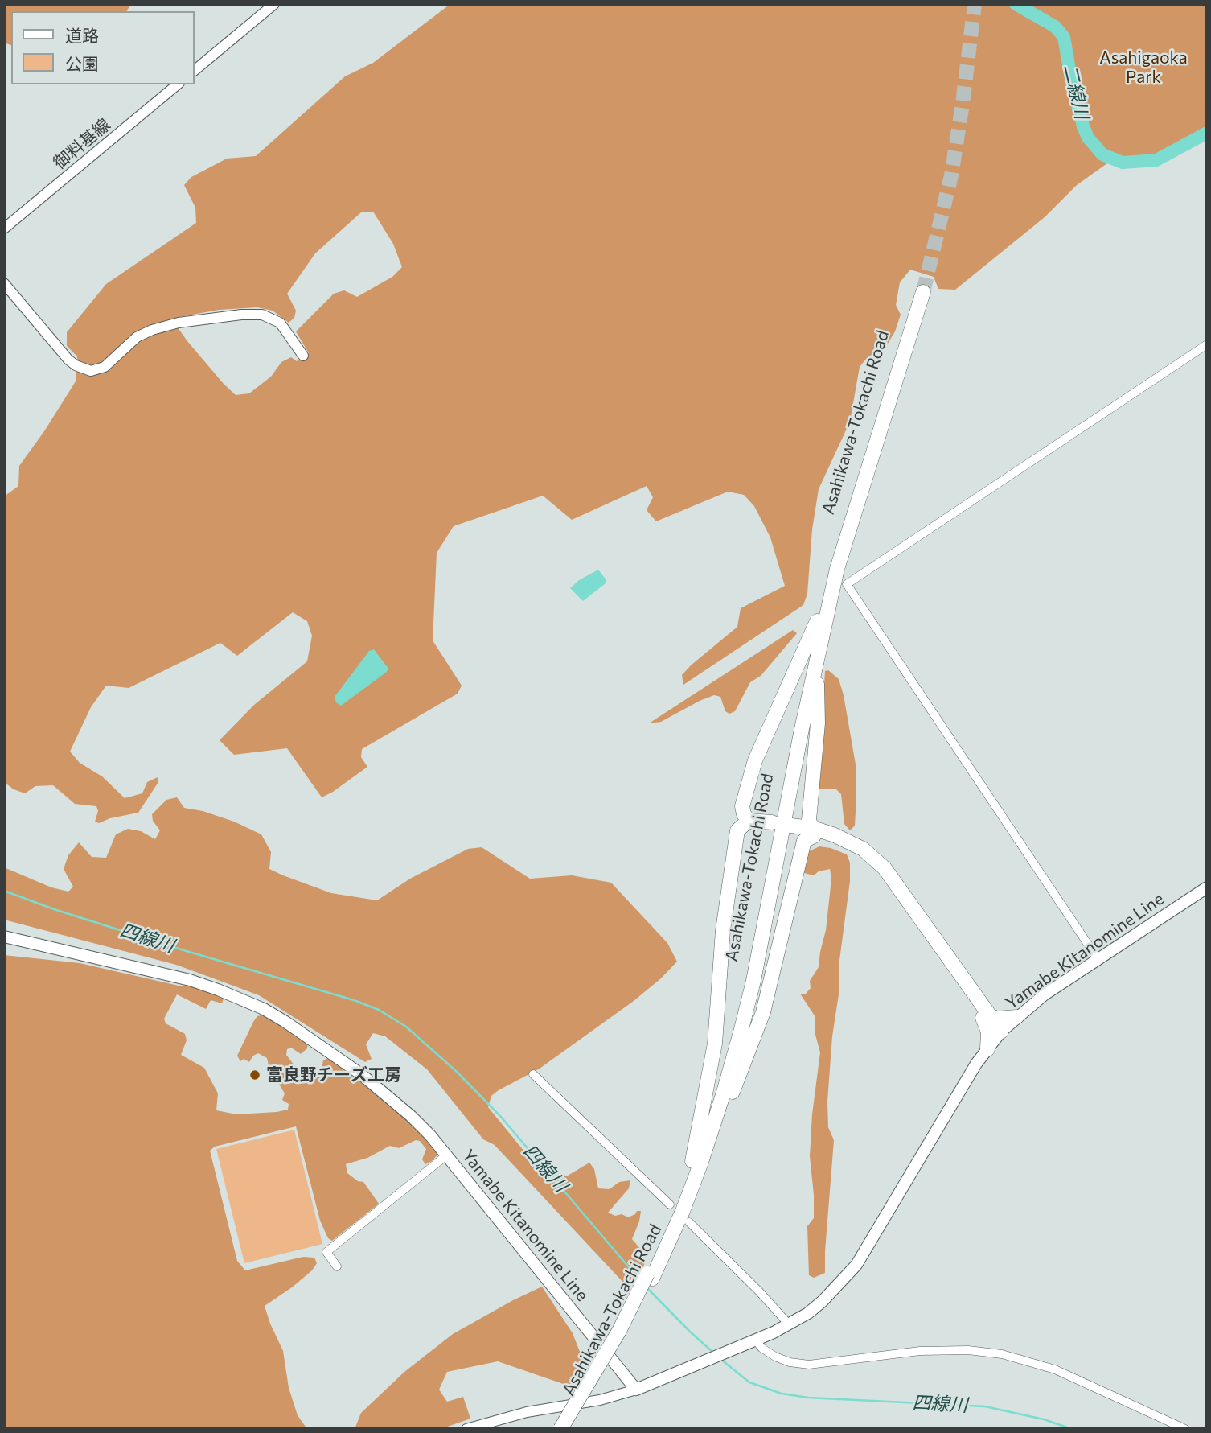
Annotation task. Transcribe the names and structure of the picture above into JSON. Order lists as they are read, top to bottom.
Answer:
{
  "streets": {
    "highway": ["Asahikawa-Tokachi Road"],
    "main road": ["Yamabe Kitanomine Line"],
    "street": ["御料基線"]
  },
  "water": ["二線川", "四線川"],
  "parks": ["Asahigaoka Park"],
  "places": ["富良野チーズ工房"],
  "legend": ["道路", "公園"]
}
